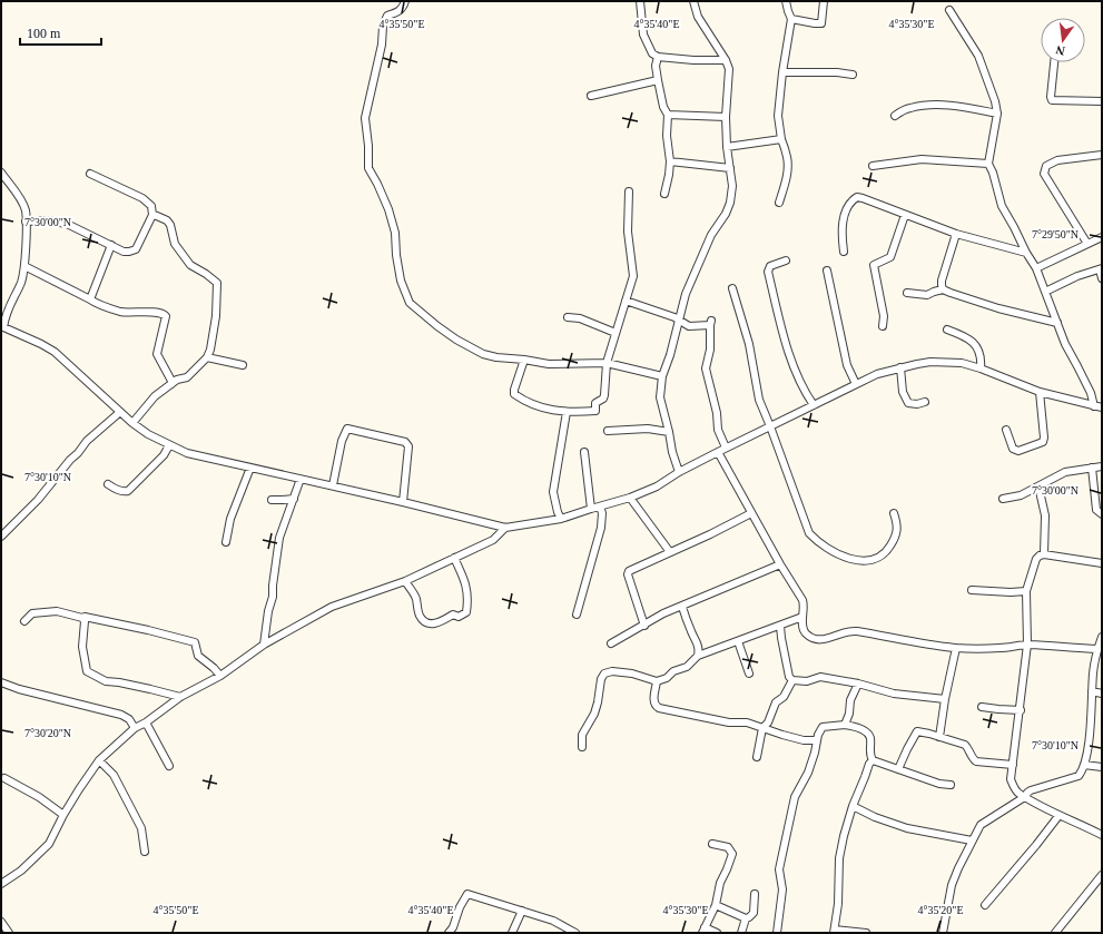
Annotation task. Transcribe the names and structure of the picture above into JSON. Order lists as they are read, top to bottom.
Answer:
{
  "scale_bar": "100 m",
  "north": "bottom",
  "coordinates": [
    "4°35'50\"E",
    "4°35'40\"E",
    "4°35'30\"E",
    "7°30'00\"N",
    "7°29'50\"N",
    "7°30'10\"N",
    "7°30'20\"N",
    "4°35'20\"E"
  ]
}
